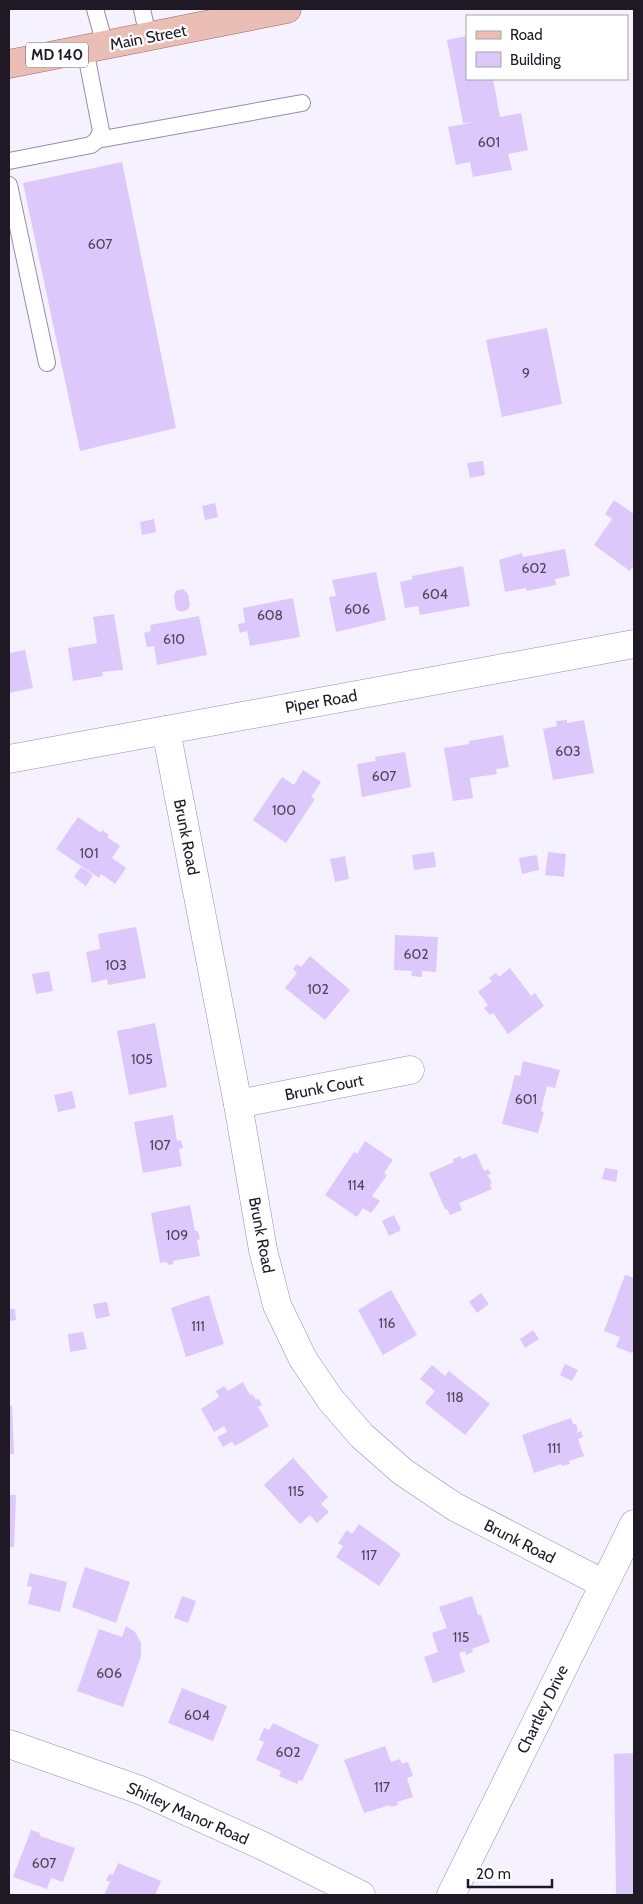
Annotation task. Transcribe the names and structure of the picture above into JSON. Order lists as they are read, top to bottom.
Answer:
{
  "streets": {
    "main road": ["Main Street", "MD 140"],
    "street": [
      "Piper Road",
      "Brunk Road",
      "Brunk Court",
      "Chartley Drive",
      "Shirley Manor Road"
    ]
  },
  "crossings": [
    ["Piper Road", "Brunk Road"],
    ["Brunk Road", "Brunk Court"],
    ["Brunk Road", "Chartley Drive"]
  ],
  "house_numbers": [
    "601",
    "607",
    "9",
    "602",
    "604",
    "606",
    "608",
    "610",
    "603",
    "607",
    "100",
    "101",
    "602",
    "103",
    "102",
    "105",
    "601",
    "107",
    "114",
    "109",
    "116",
    "111",
    "118",
    "111",
    "115",
    "117",
    "115",
    "606",
    "604",
    "602",
    "117",
    "607"
  ],
  "legend": ["Road", "Building"],
  "scale_bar": "20 m"
}
